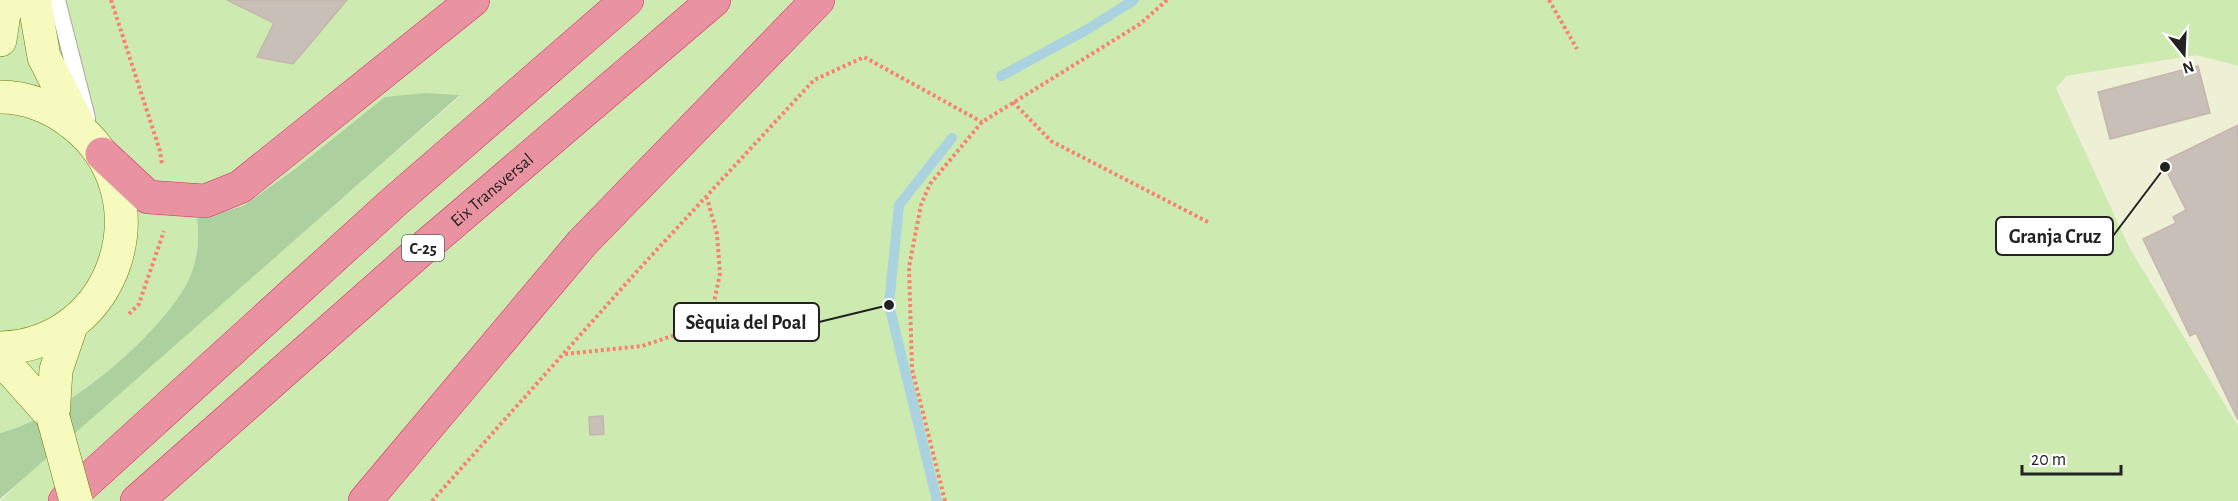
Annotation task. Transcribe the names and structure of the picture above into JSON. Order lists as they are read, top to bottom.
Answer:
{
  "streets": {
    "highway": ["Eix Transversal", "C-25"]
  },
  "places": ["Granja Cruz", "Sèquia del Poal"],
  "scale_bar": "20 m",
  "north": "bottom"
}
